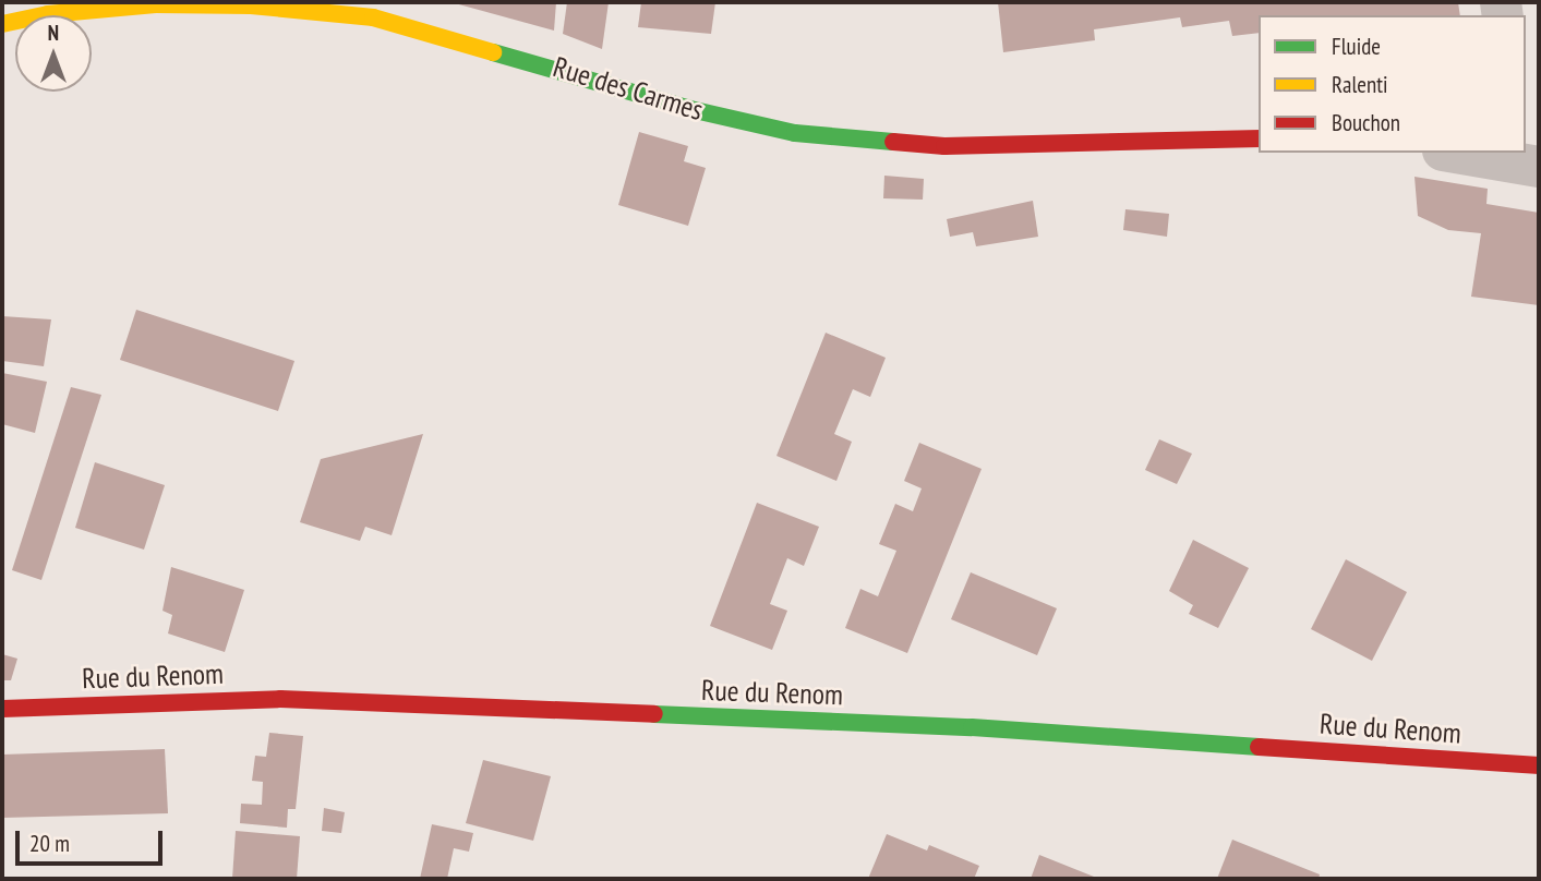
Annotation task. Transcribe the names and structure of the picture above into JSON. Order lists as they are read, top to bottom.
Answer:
{
  "streets": {
    "street": ["Rue des Carmes", "Rue du Renom"]
  },
  "legend": ["Fluide", "Ralenti", "Bouchon"],
  "scale_bar": "20 m",
  "north": "top"
}
